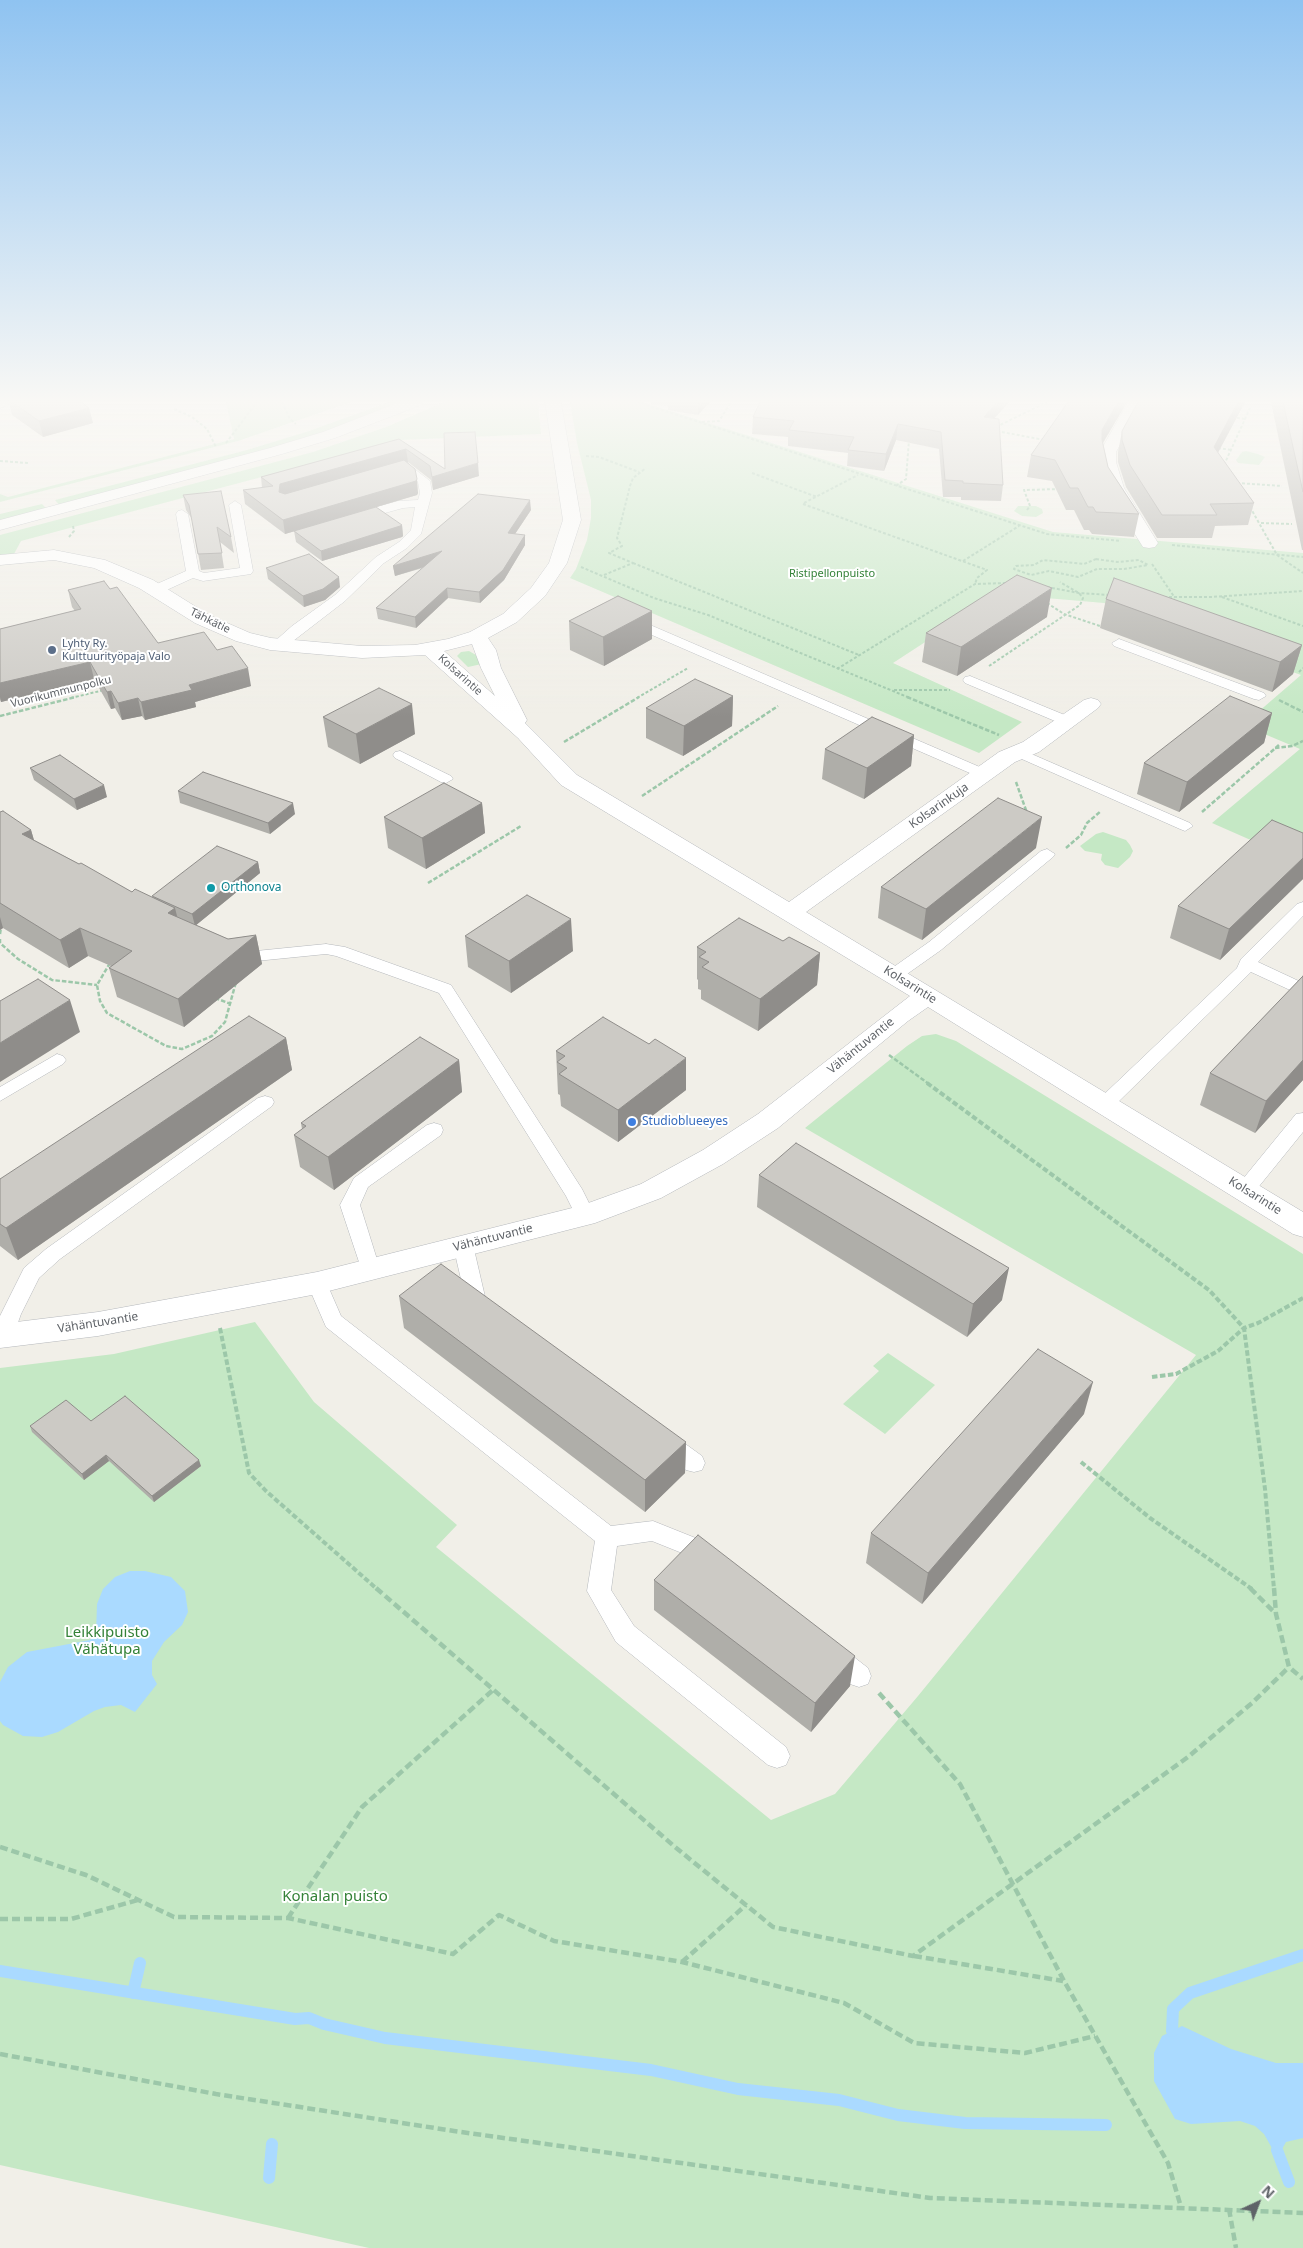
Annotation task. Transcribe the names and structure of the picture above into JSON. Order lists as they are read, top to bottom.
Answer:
{
  "streets": {
    "street": [
      "Tähkätie",
      "Kolsarintie",
      "Kolsarinkuja",
      "Vähäntuvantie"
    ],
    "path": ["Vuorikummunpolku"]
  },
  "crossings": [
    ["Tähkätie", "Kolsarintie"],
    ["Kolsarintie", "Kolsarinkuja"],
    ["Kolsarintie", "Vähäntuvantie"]
  ],
  "parks": ["Ristipellonpuisto", "Leikkipuisto Vähätupa", "Konalan puisto"],
  "places": ["Lyhty Ry. Kulttuurityöpaja Valo", "Orthonova", "Studioblueeyes"],
  "north": "top right"
}
